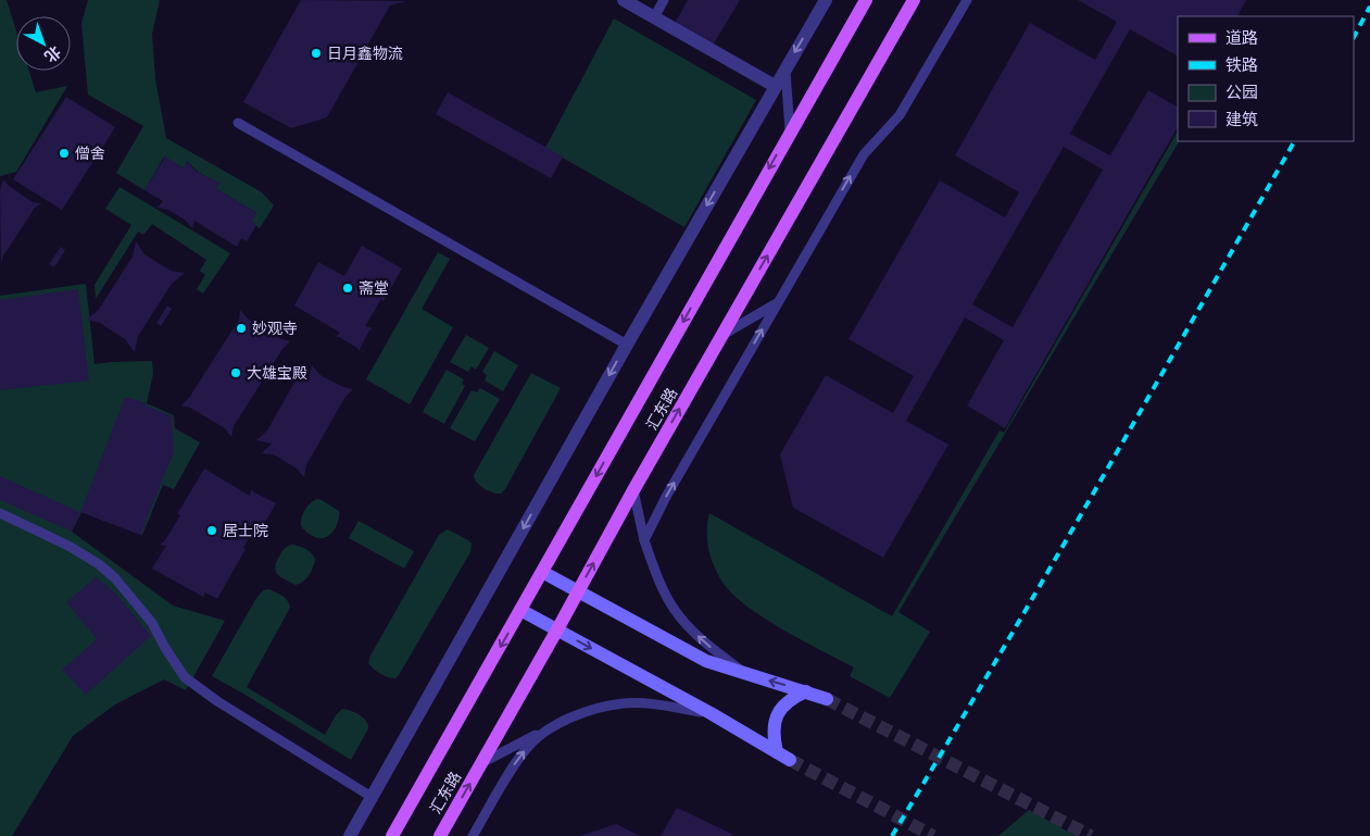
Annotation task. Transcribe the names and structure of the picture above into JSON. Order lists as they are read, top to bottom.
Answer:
{
  "streets": {
    "main road": ["汇东路"]
  },
  "places": [
    "日月鑫物流",
    "僧舍",
    "斋堂",
    "妙观寺",
    "大雄宝殿",
    "居士院"
  ],
  "legend": [
    "道路",
    "铁路",
    "公园",
    "建筑"
  ],
  "north": "bottom right"
}
